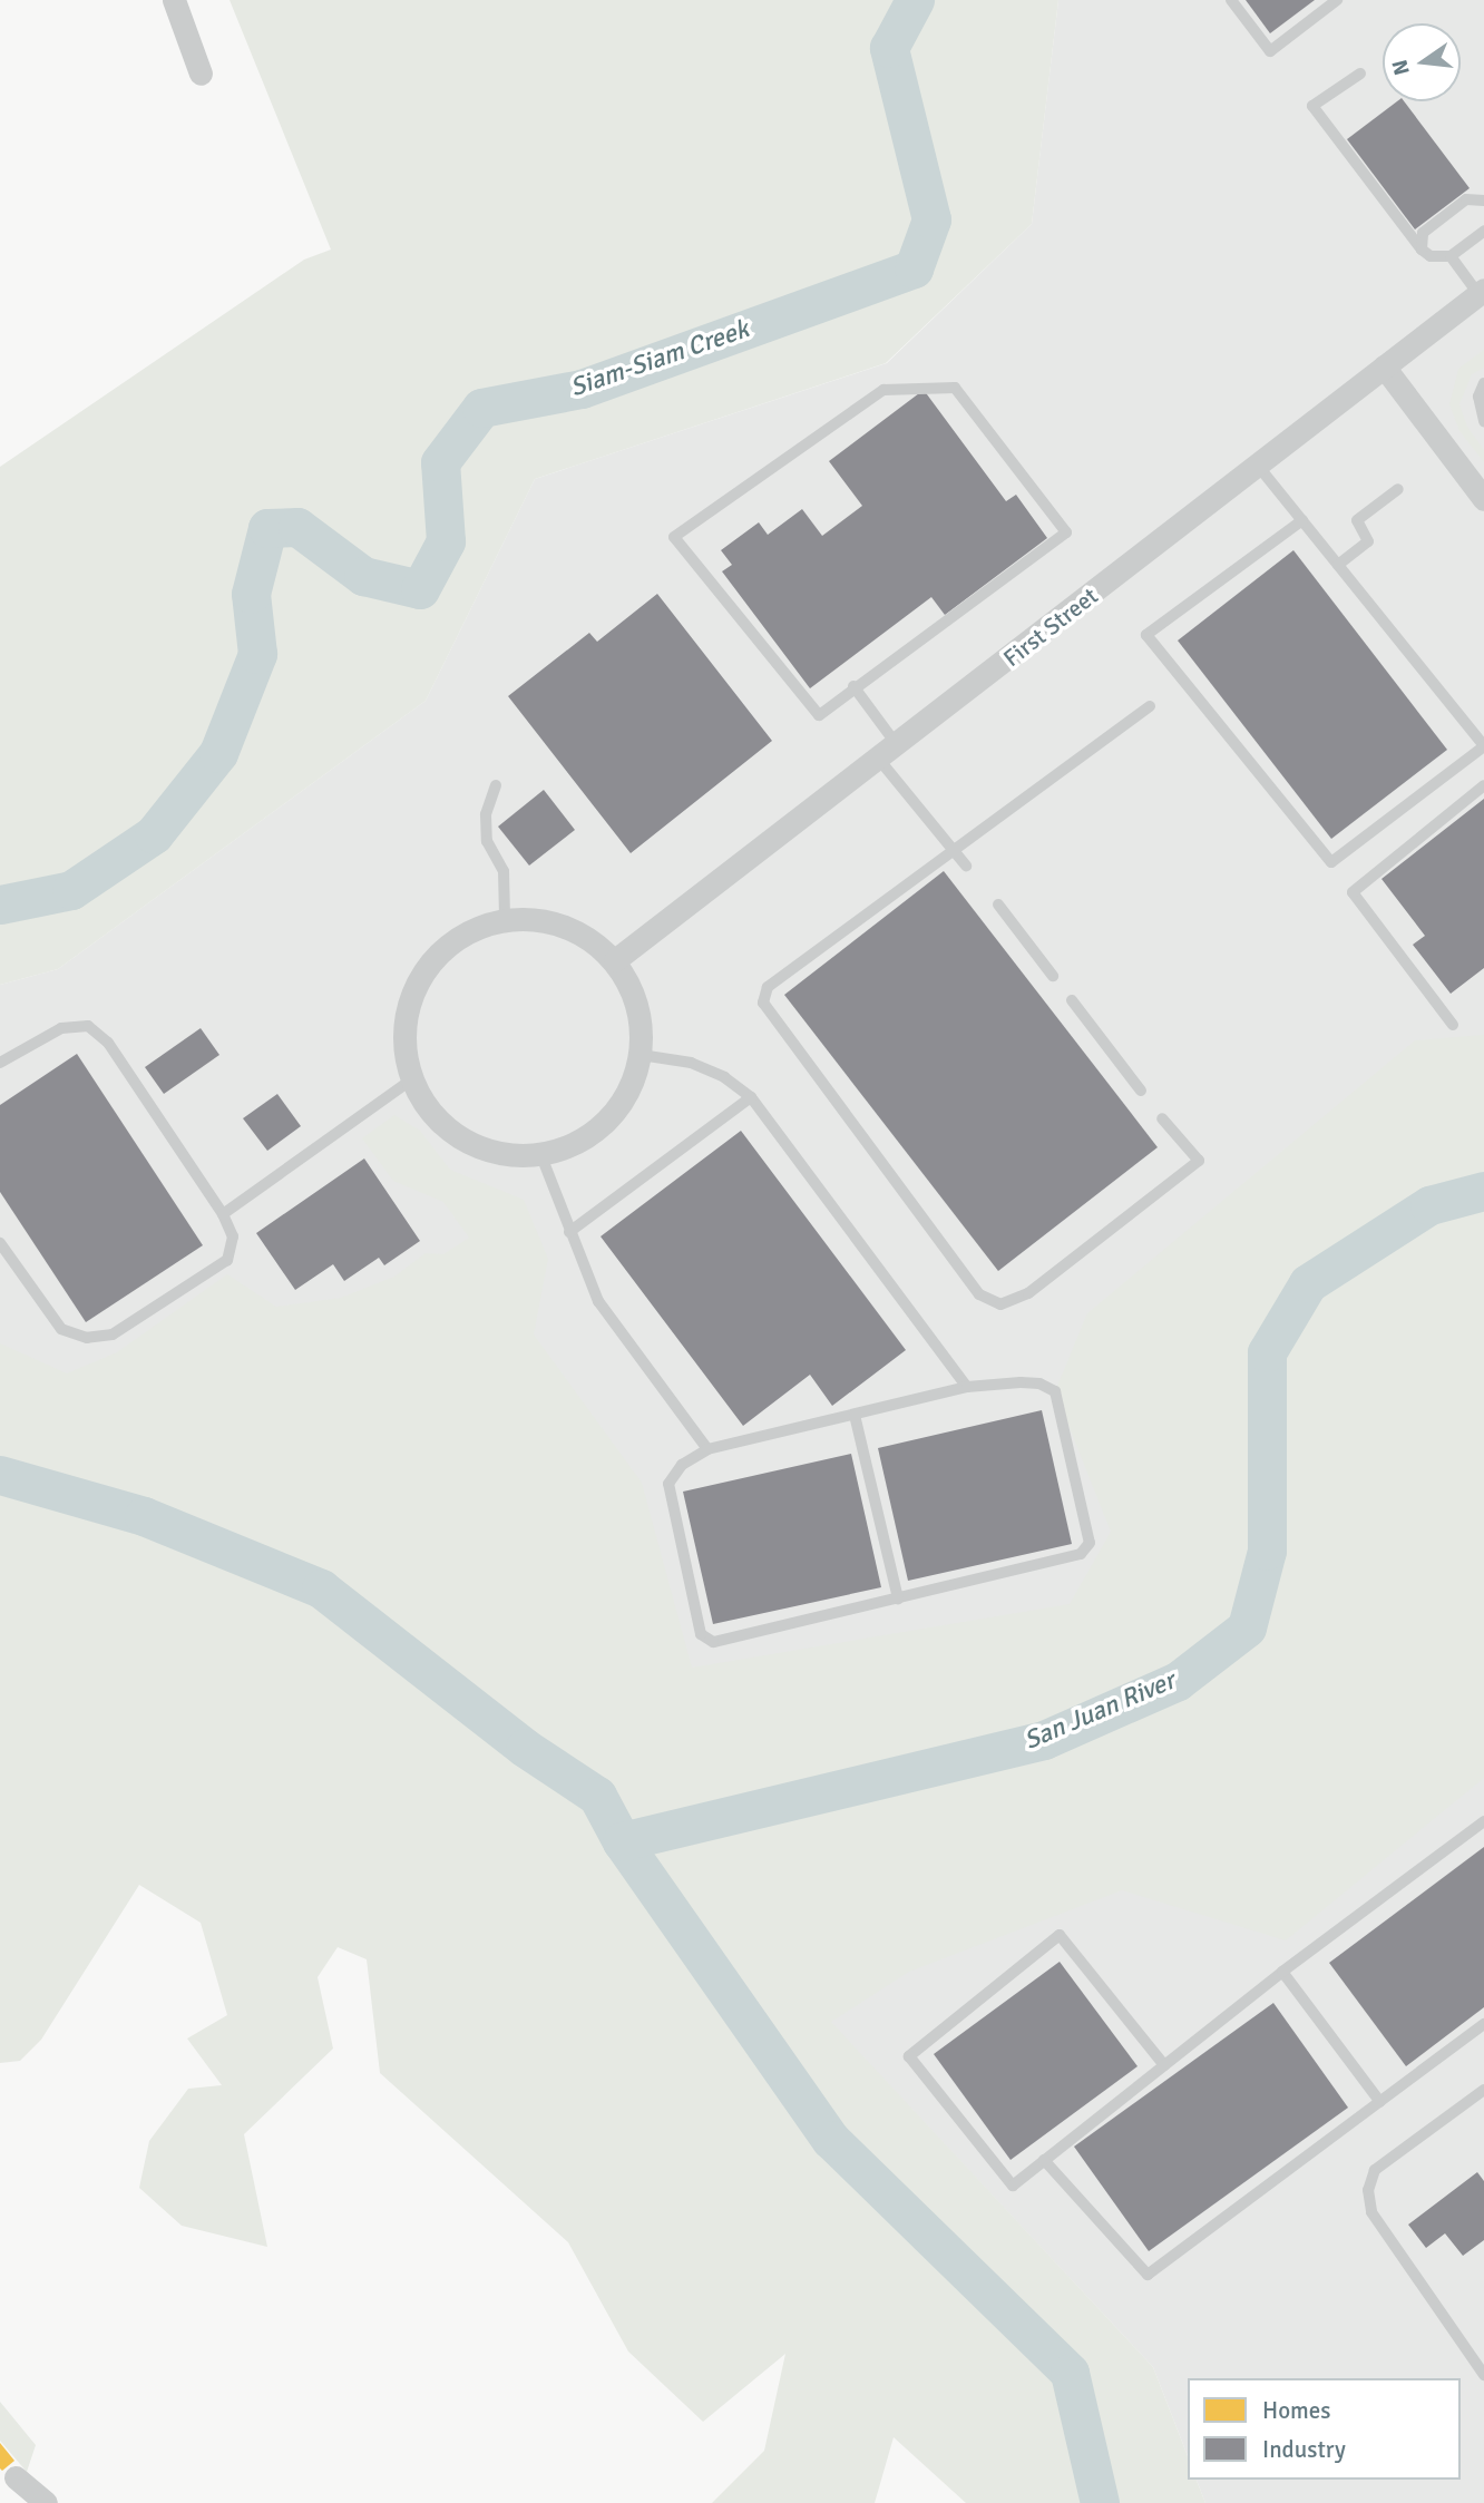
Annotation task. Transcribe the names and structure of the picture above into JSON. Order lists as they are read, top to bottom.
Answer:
{
  "streets": {
    "street": ["First Street"]
  },
  "water": ["Siam-Siam Creek", "San Juan River"],
  "legend": ["Homes", "Industry"],
  "north": "left"
}
